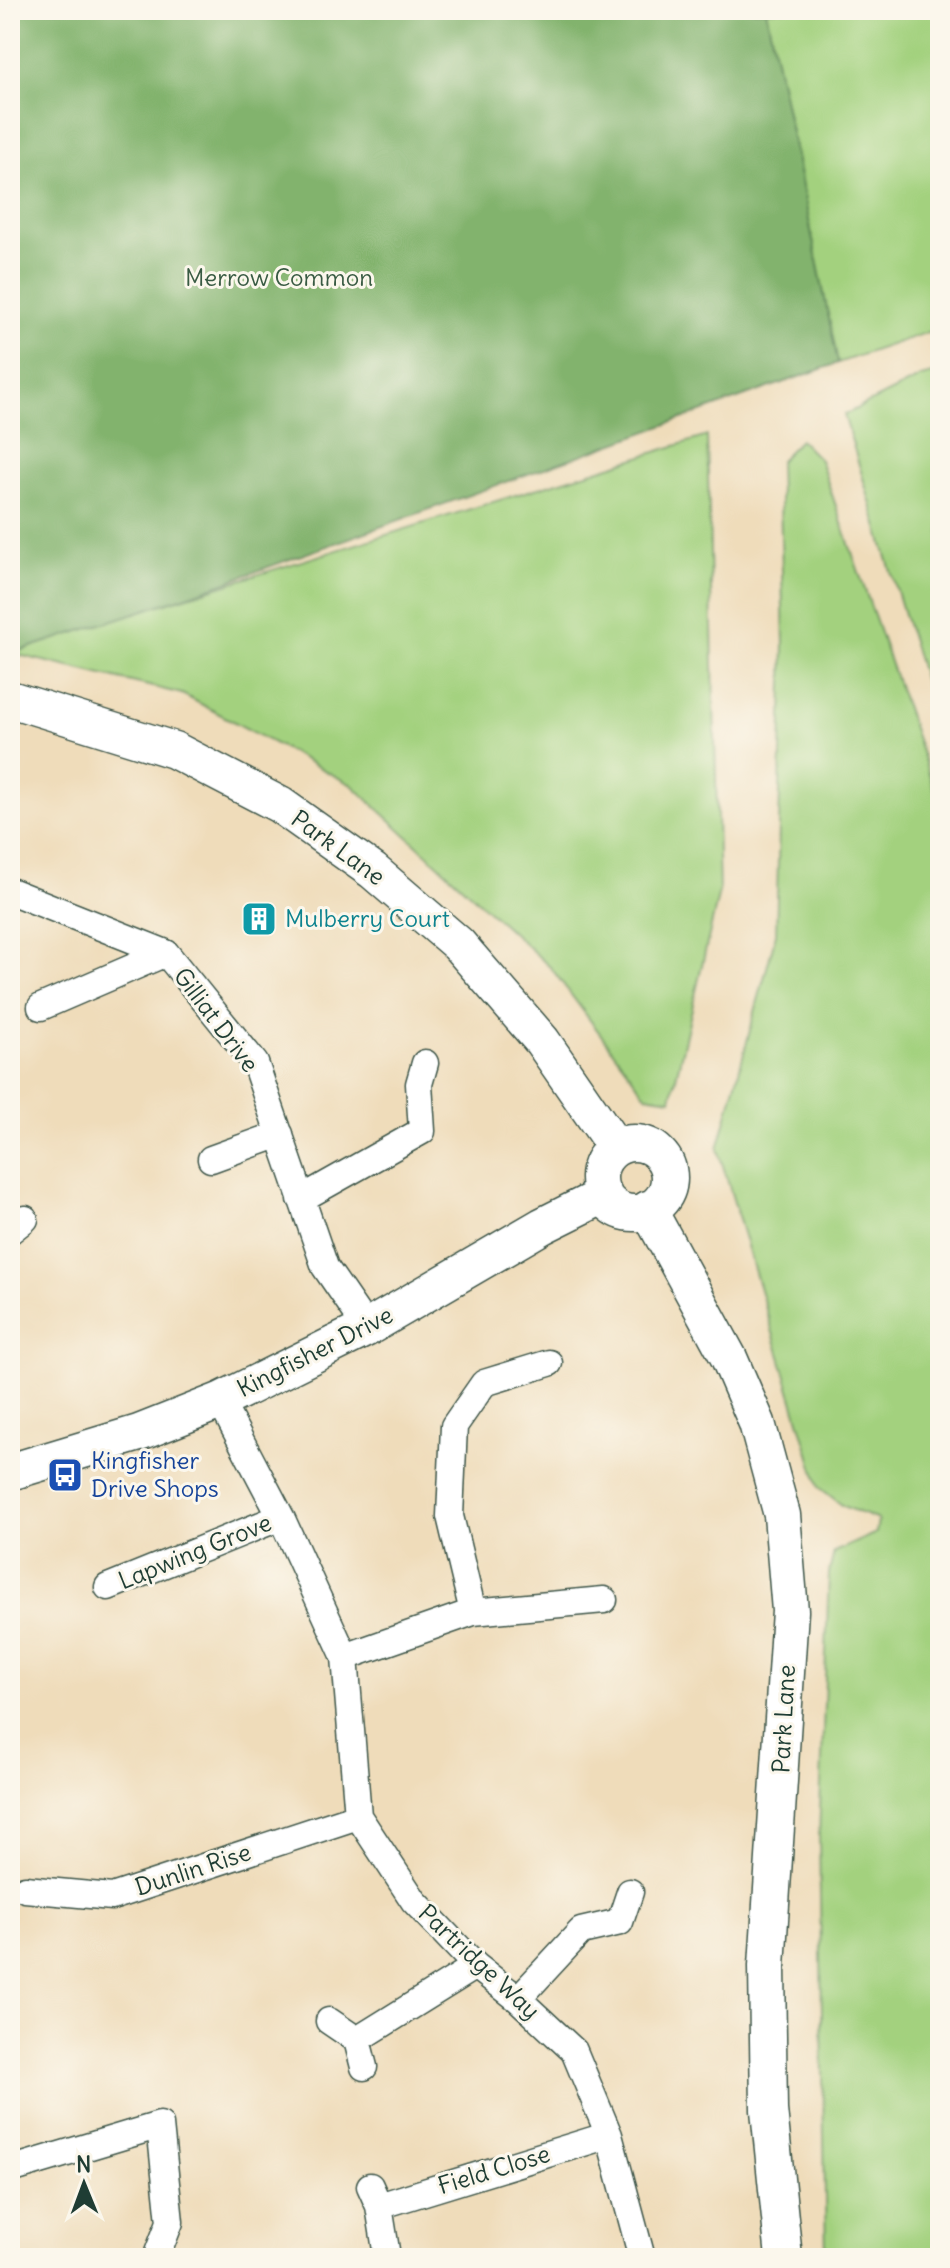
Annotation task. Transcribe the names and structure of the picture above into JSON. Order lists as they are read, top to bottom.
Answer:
{
  "streets": {
    "main road": ["Park Lane", "Kingfisher Drive"],
    "street": [
      "Gilliat Drive",
      "Lapwing Grove",
      "Dunlin Rise",
      "Partridge Way",
      "Field Close"
    ]
  },
  "crossings": [
    ["Park Lane", "Kingfisher Drive"],
    ["Gilliat Drive", "Kingfisher Drive"],
    ["Kingfisher Drive", "Partridge Way"],
    ["Lapwing Grove", "Partridge Way"],
    ["Dunlin Rise", "Partridge Way"],
    ["Partridge Way", "Field Close"]
  ],
  "parks": ["Merrow Common"],
  "places": {
    "building": ["Mulberry Court"],
    "bus stop": ["Kingfisher Drive Shops"]
  },
  "north": "top"
}
